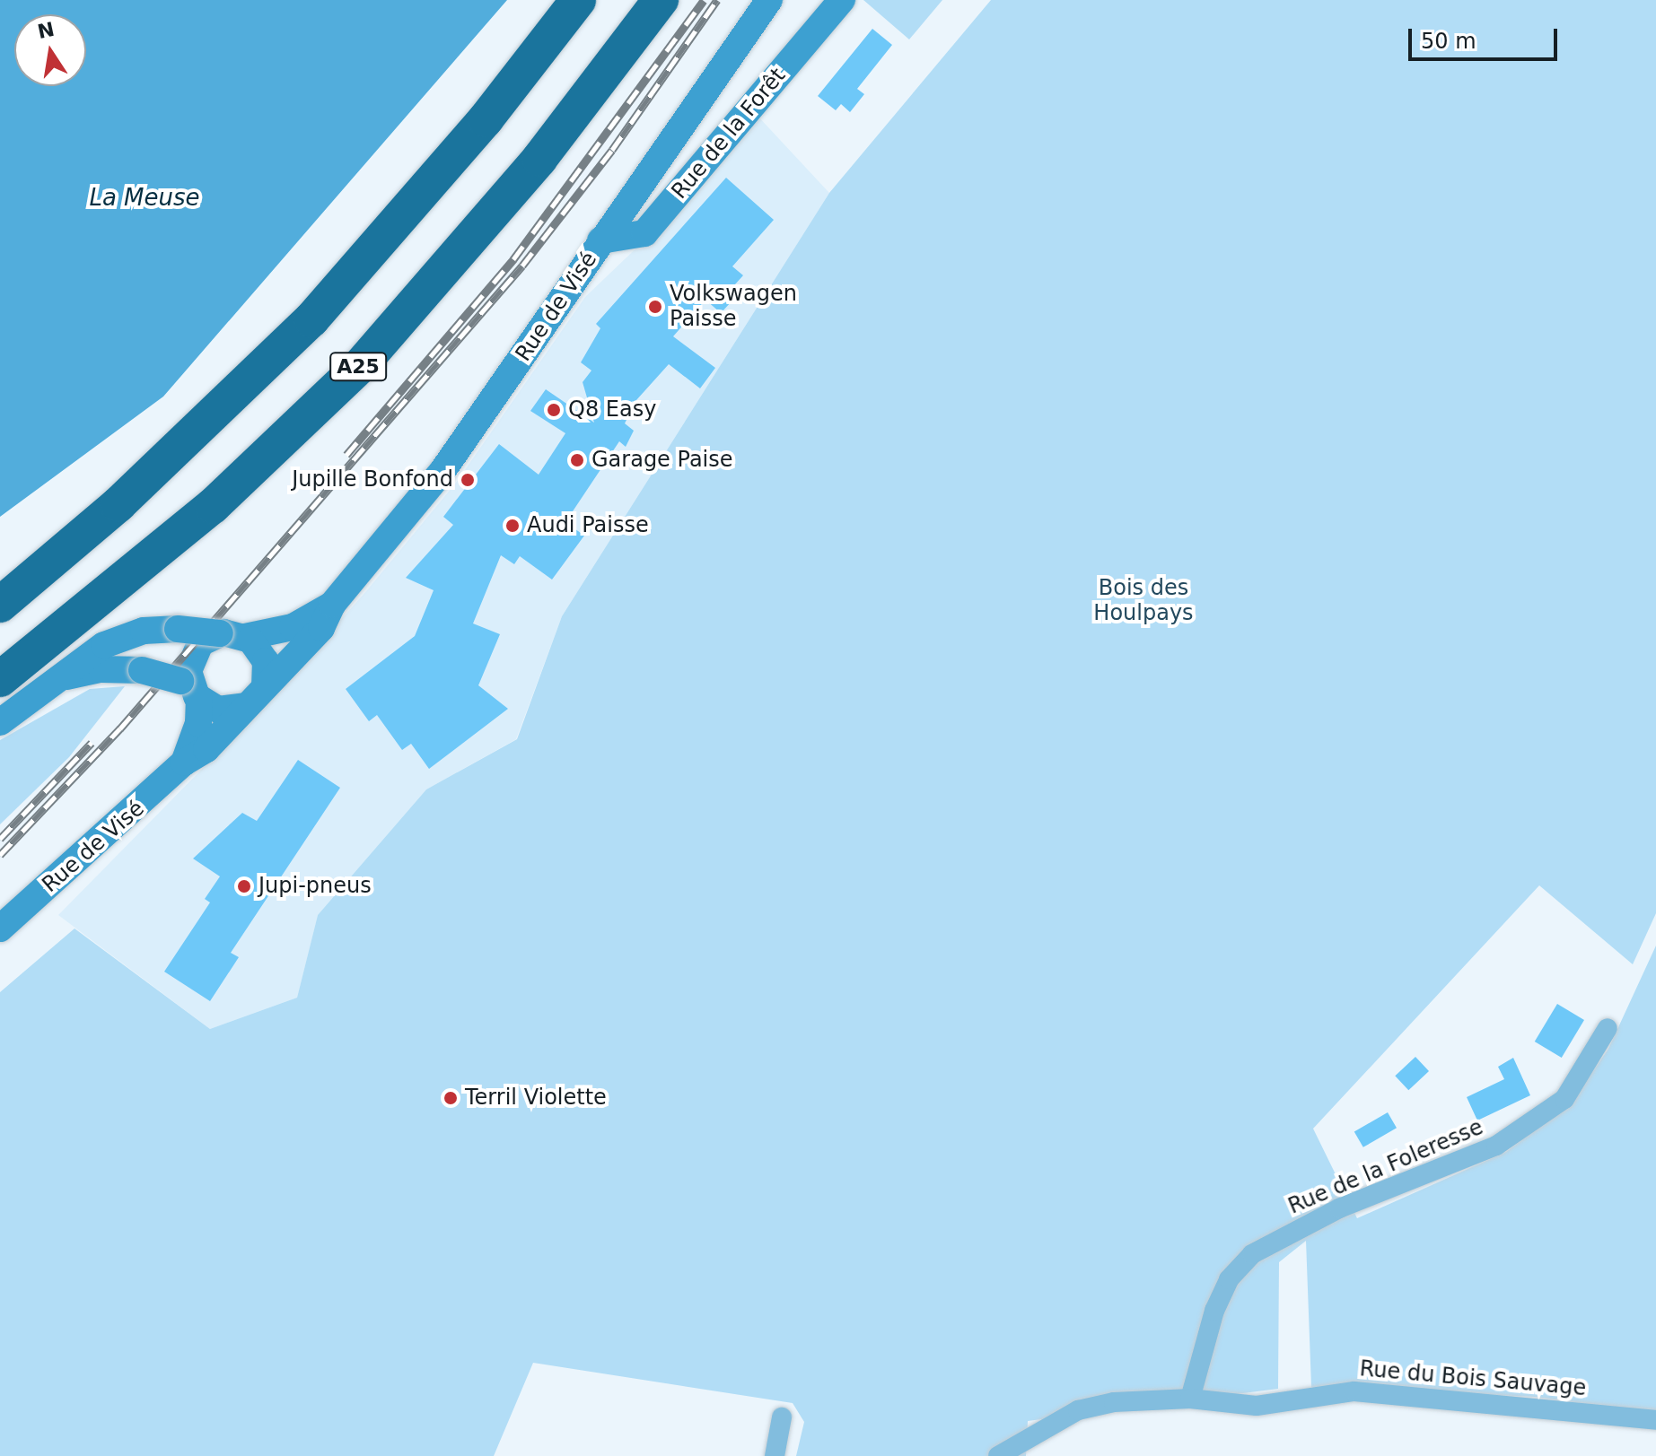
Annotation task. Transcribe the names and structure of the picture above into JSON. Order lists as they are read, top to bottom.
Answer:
{
  "streets": {
    "highway": ["A25"],
    "main road": ["Rue de la Forêt", "Rue de Visé"],
    "street": ["Rue de la Foleresse", "Rue du Bois Sauvage"]
  },
  "crossings": [
    ["Rue de la Forêt", "Rue de Visé"],
    ["Rue de la Foleresse", "Rue du Bois Sauvage"]
  ],
  "water": ["La Meuse"],
  "parks": ["Bois des Houlpays"],
  "places": [
    "Volkswagen Paisse",
    "Q8 Easy",
    "Garage Paise",
    "Jupille Bonfond",
    "Audi Paisse",
    "Jupi-pneus",
    "Terril Violette"
  ],
  "scale_bar": "50 m",
  "north": "top"
}
